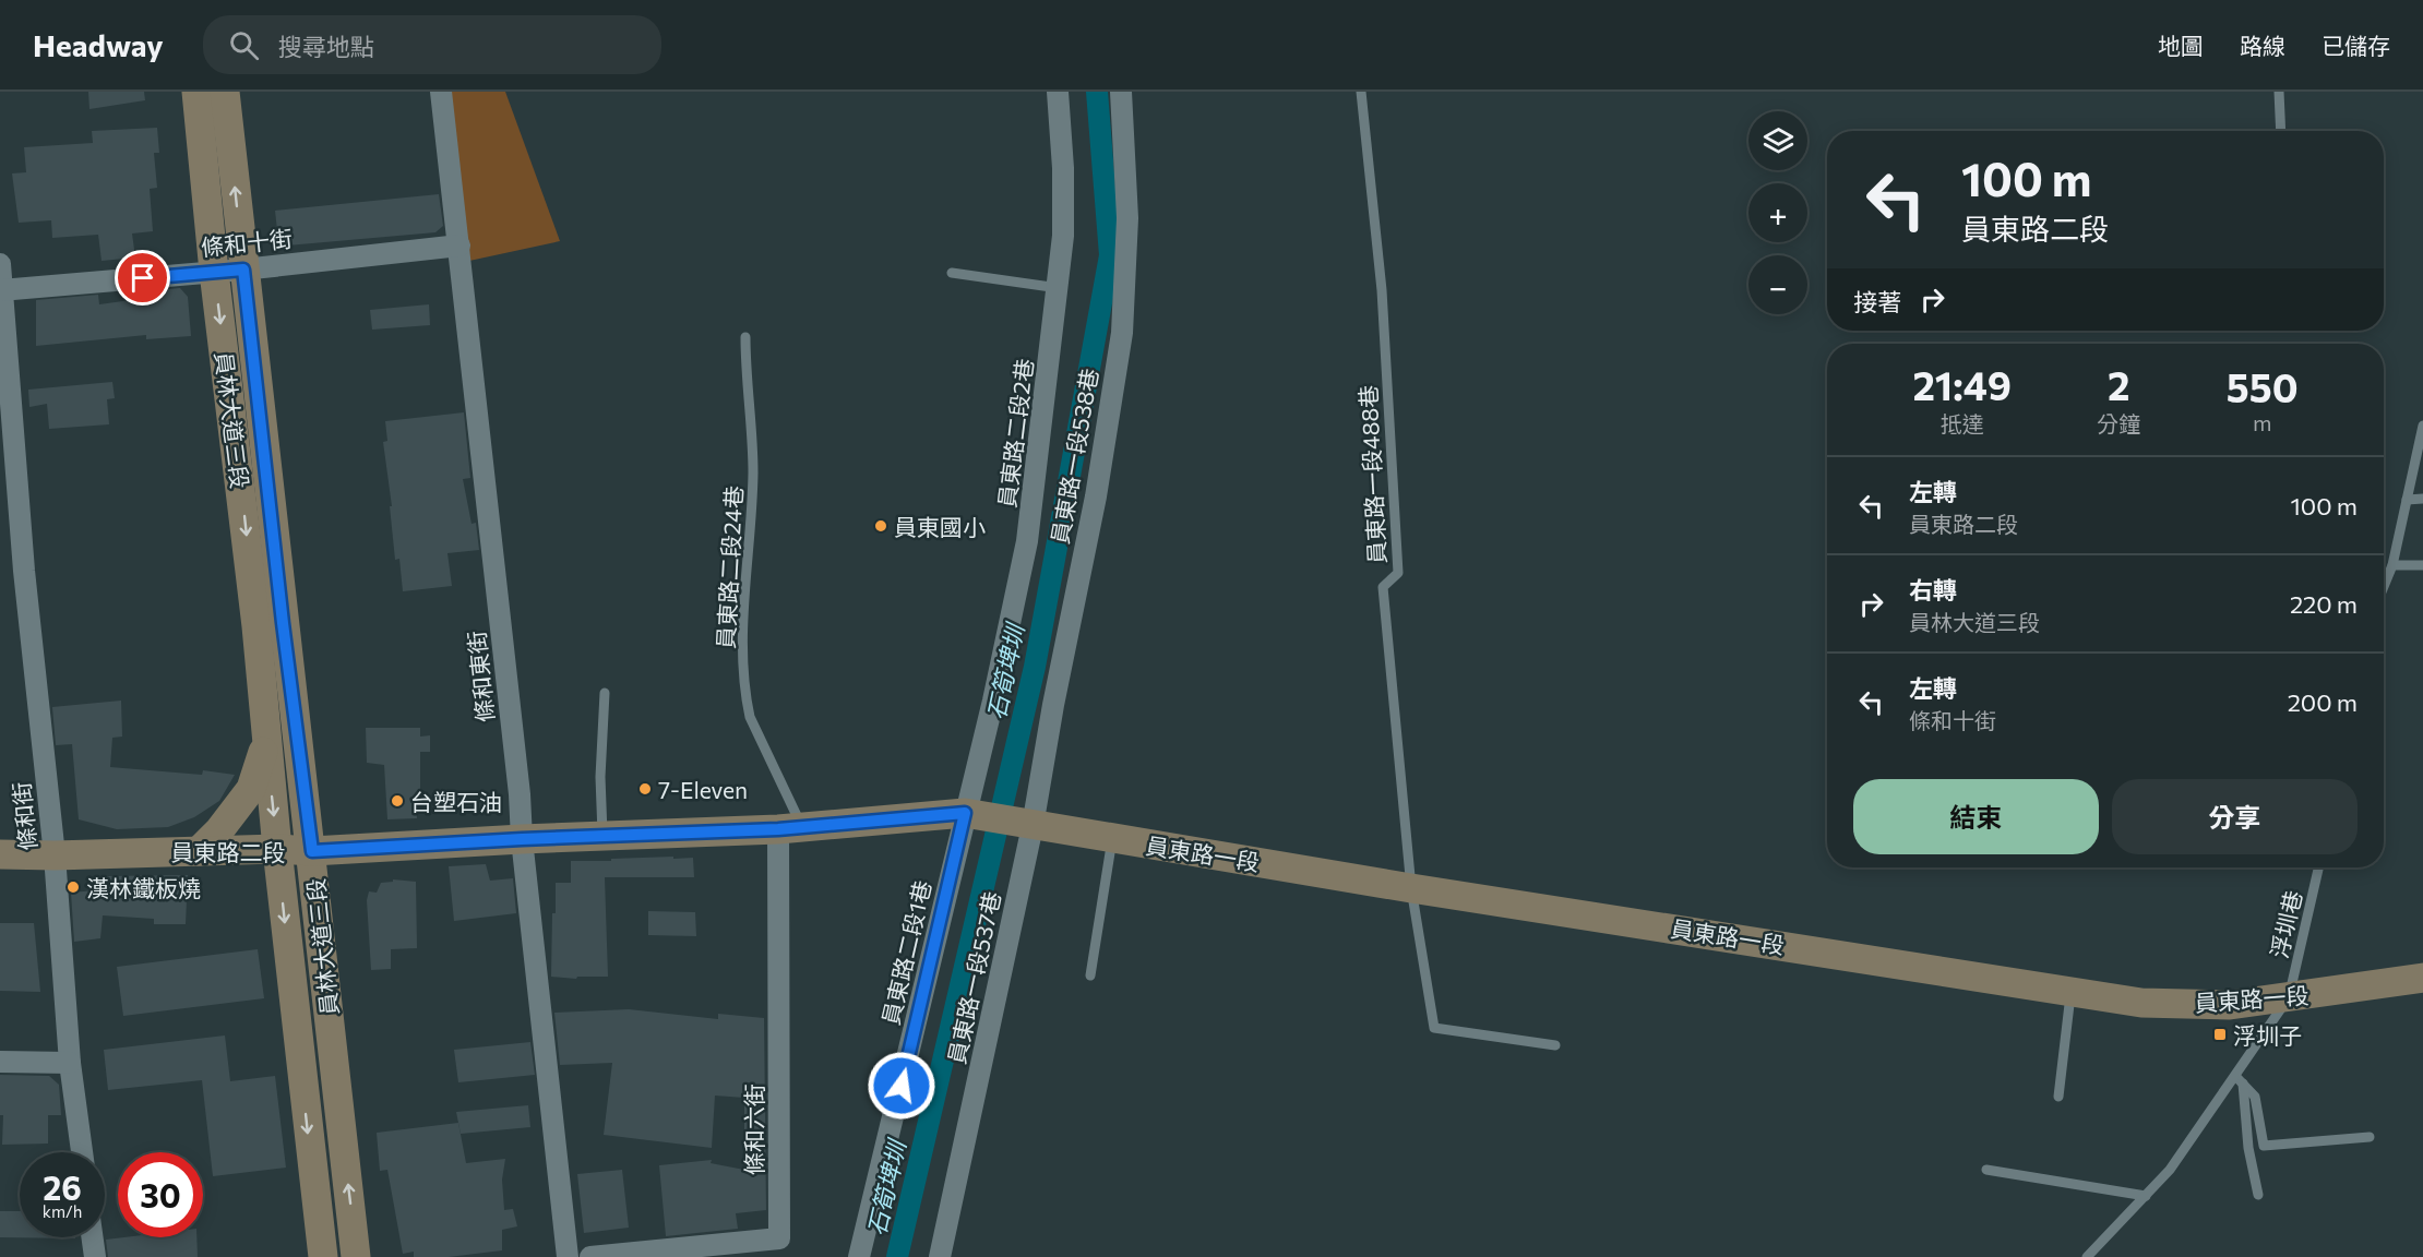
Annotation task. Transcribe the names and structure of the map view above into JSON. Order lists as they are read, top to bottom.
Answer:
{
  "streets": {
    "main road": ["員林大道三段", "員東路二段", "員東路一段"],
    "street": [
      "條和十街",
      "員東路二段2巷",
      "員東路一段538巷",
      "條和東街",
      "條和街",
      "員東路二段1巷",
      "員東路一段537巷",
      "條和六街"
    ],
    "lane": ["員東路一段488巷", "員東路二段24巷", "浮圳巷"]
  },
  "crossings": [
    ["條和十街", "員林大道三段"],
    ["條和十街", "條和東街"],
    ["條和十街", "條和街"],
    ["員林大道三段", "員東路二段"],
    ["員東路二段2巷", "員東路二段"],
    ["員東路二段2巷", "員東路二段1巷"],
    ["員東路一段538巷", "員東路二段"],
    ["員東路一段538巷", "員東路一段"],
    ["員東路一段538巷", "員東路一段537巷"],
    ["員東路一段488巷", "員東路一段"],
    ["員東路二段24巷", "員東路二段"],
    ["員東路二段24巷", "條和六街"],
    ["條和東街", "員東路二段"],
    ["條和街", "員東路二段"],
    ["員東路二段", "員東路一段"],
    ["員東路二段", "員東路二段1巷"],
    ["員東路二段", "員東路一段537巷"],
    ["員東路二段", "條和六街"],
    ["員東路一段", "浮圳巷"],
    ["員東路一段", "員東路一段537巷"]
  ],
  "water": ["石筍埤圳"],
  "places": {
    "other": [
      "員東國小",
      "7-Eleven",
      "台塑石油",
      "漢林鐵板燒"
    ],
    "transit": ["浮圳子"]
  },
  "page": {
    "header": "Headway",
    "search": "搜尋地點",
    "nav": ["地圖", "路線", "已儲存"],
    "map_buttons": ["+", "−"],
    "turn": ["100 m", "員東路二段"],
    "then": "接著",
    "eta": [
      "21:49",
      "抵達",
      "2",
      "分鐘",
      "550",
      "m"
    ],
    "list": [
      {
        "name": "左轉",
        "note": "員東路二段",
        "value": "100 m"
      },
      {
        "name": "右轉",
        "note": "員林大道三段",
        "value": "220 m"
      },
      {
        "name": "左轉",
        "note": "條和十街",
        "value": "200 m"
      }
    ],
    "buttons": ["結束", "分享"],
    "speed": "26 km/h",
    "limit": "30"
  }
}
